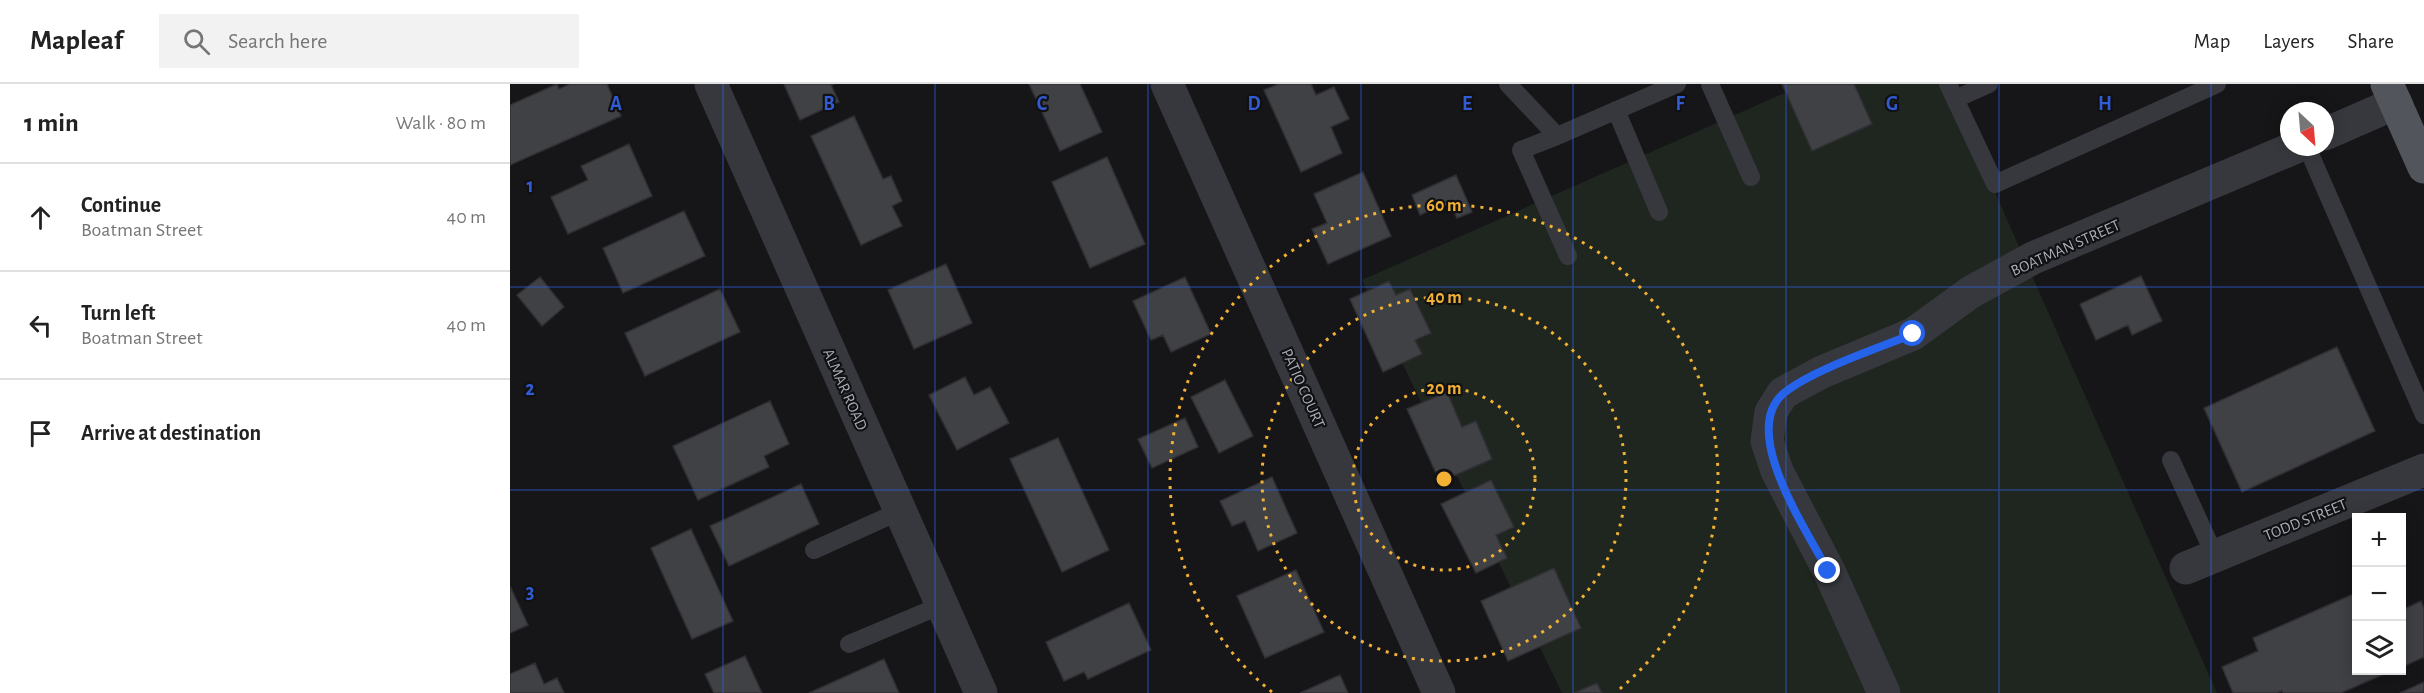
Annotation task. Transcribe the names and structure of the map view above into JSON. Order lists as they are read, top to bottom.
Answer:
{
  "streets": {
    "street": [
      "BOATMAN STREET",
      "PATIO COURT",
      "ALMAR ROAD",
      "TODD STREET"
    ]
  },
  "north": "bottom right",
  "page": {
    "header": "Mapleaf",
    "search": "Search here",
    "nav": ["Map", "Layers", "Share"],
    "heading": ["1 min", "Walk · 80 m"],
    "list": [
      ["Continue", "Boatman Street", "40 m"],
      ["Turn left", "Boatman Street", "40 m"],
      "Arrive at destination"
    ],
    "map_buttons": ["+", "−"]
  },
  "grid": {
    "columns": [
      "A",
      "B",
      "C",
      "D",
      "E",
      "F",
      "G",
      "H"
    ],
    "rows": ["1", "2", "3"]
  },
  "rings": ["60 m", "40 m", "20 m"]
}
